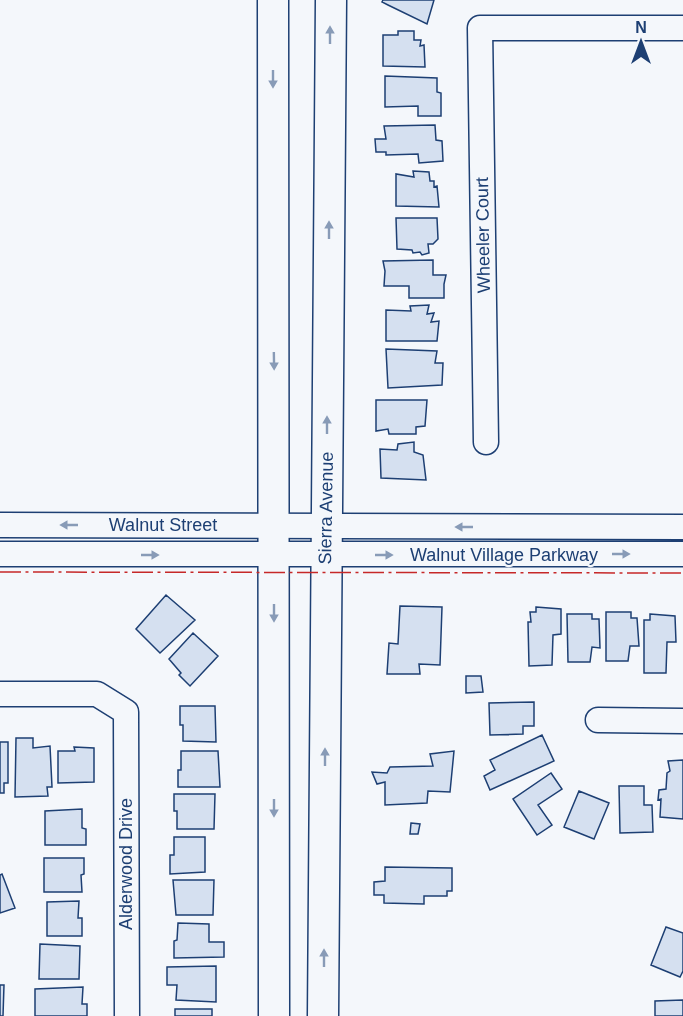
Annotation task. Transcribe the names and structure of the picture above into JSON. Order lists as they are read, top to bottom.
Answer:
{
  "streets": {
    "main road": ["Sierra Avenue"],
    "street": [
      "Wheeler Court",
      "Walnut Street",
      "Walnut Village Parkway",
      "Alderwood Drive"
    ]
  },
  "crossings": [
    ["Sierra Avenue", "Walnut Street"],
    ["Sierra Avenue", "Walnut Village Parkway"],
    ["Walnut Street", "Walnut Village Parkway"]
  ],
  "north": "top"
}
